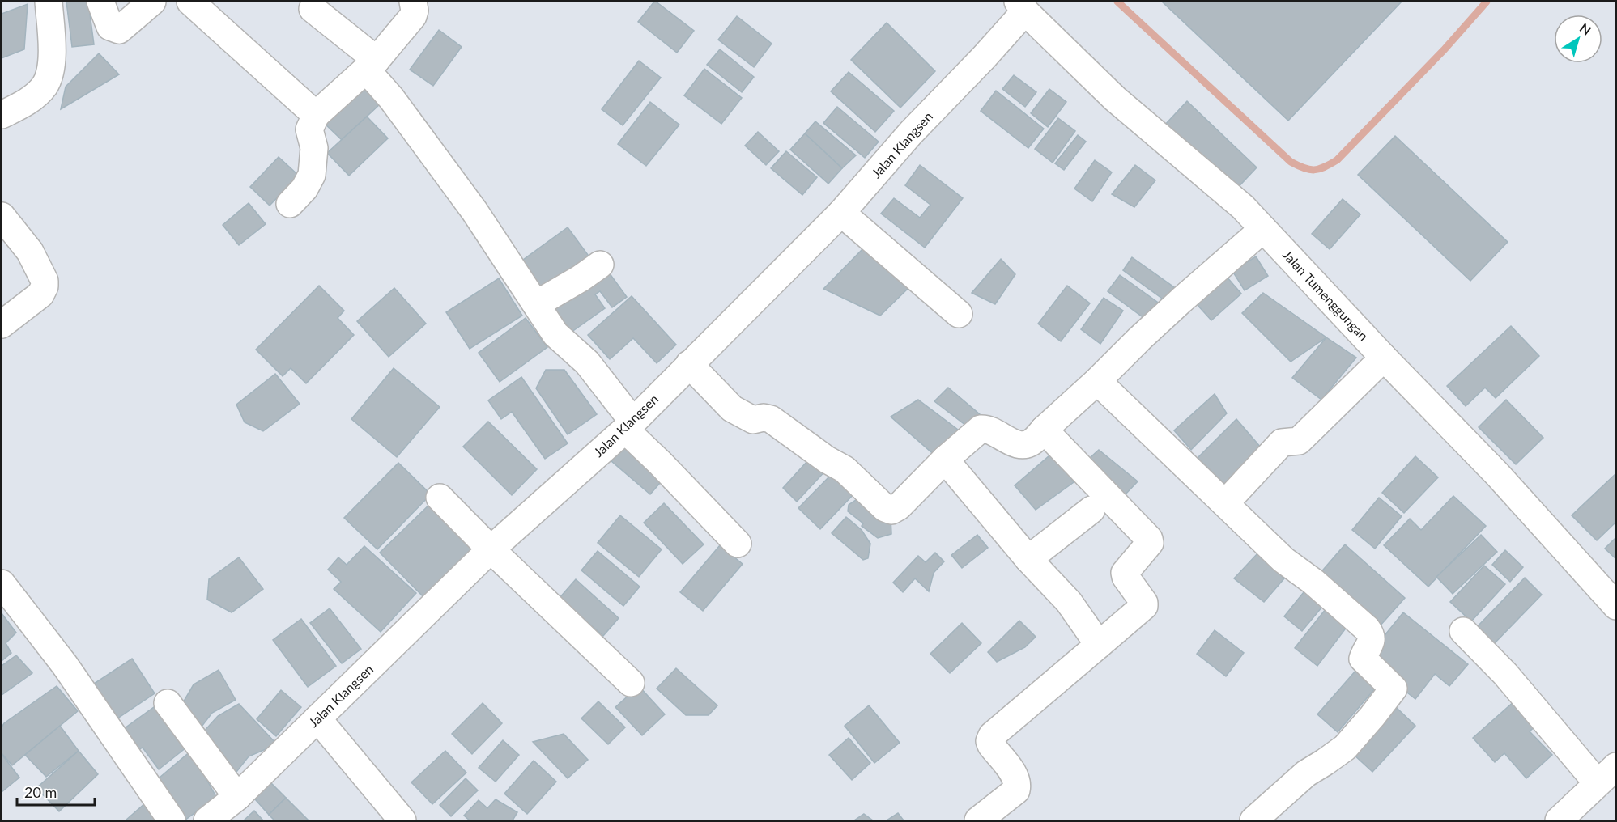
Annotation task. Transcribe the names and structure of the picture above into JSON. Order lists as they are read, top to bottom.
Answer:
{
  "streets": {
    "street": ["Jalan Klangsen", "Jalan Tumenggungan"]
  },
  "crossings": [
    ["Jalan Klangsen", "Jalan Tumenggungan"]
  ],
  "scale_bar": "20 m",
  "north": "top right"
}
